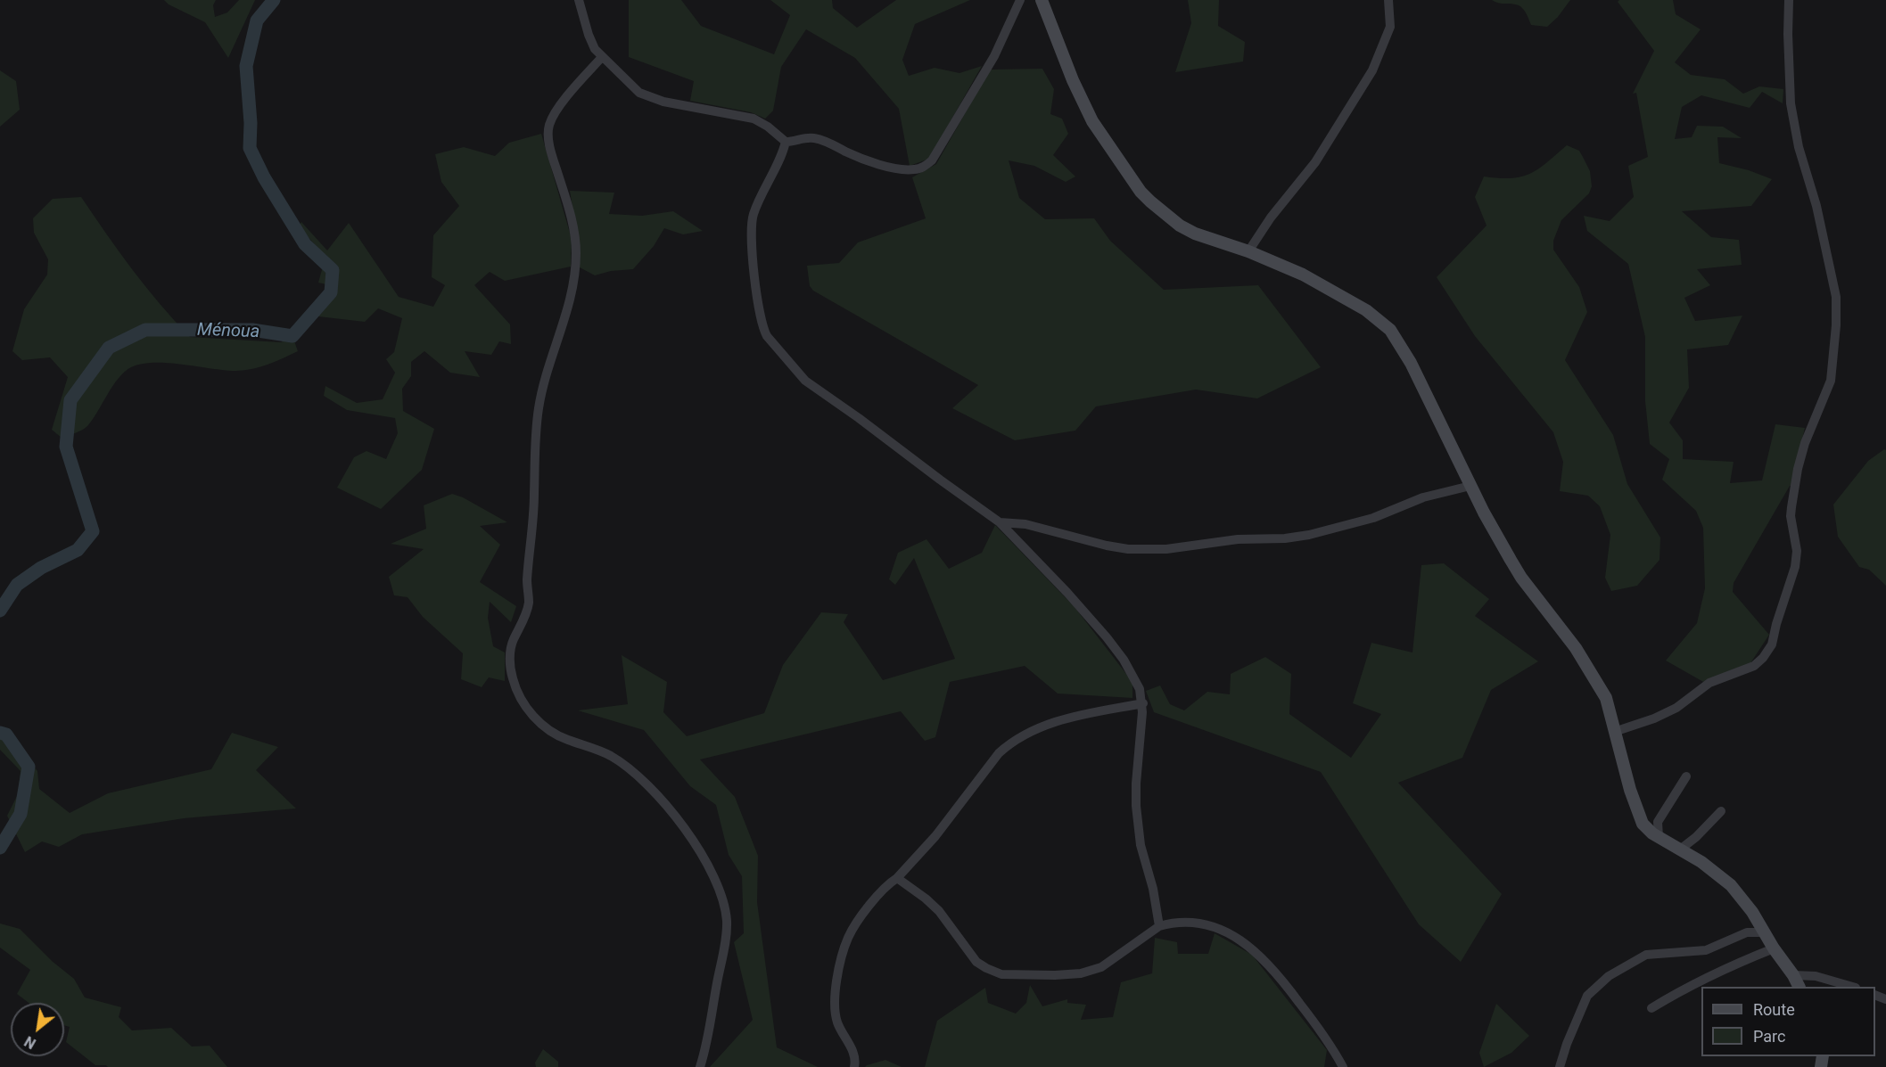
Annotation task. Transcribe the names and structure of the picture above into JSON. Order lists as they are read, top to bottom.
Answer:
{
  "water": ["Ménoua"],
  "legend": ["Route", "Parc"],
  "north": "bottom left"
}
